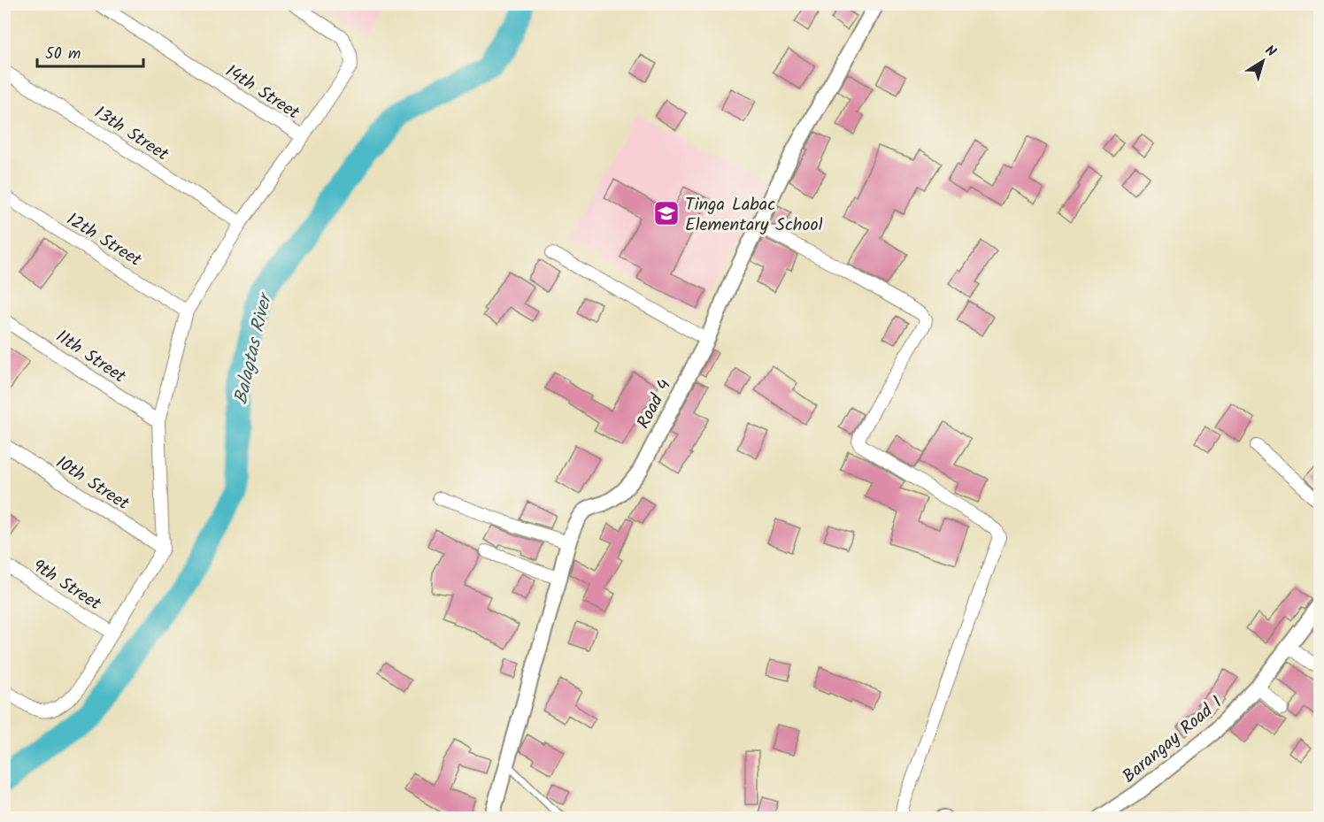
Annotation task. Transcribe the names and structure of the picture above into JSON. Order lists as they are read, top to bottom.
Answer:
{
  "streets": {
    "street": [
      "14th Street",
      "13th Street",
      "12th Street",
      "11th Street",
      "Road 4",
      "10th Street",
      "9th Street",
      "Barangay Road 1"
    ]
  },
  "water": ["Balagtas River"],
  "places": {
    "school or university": ["Tinga Labac Elementary School"]
  },
  "scale_bar": "50 m",
  "north": "top right"
}
